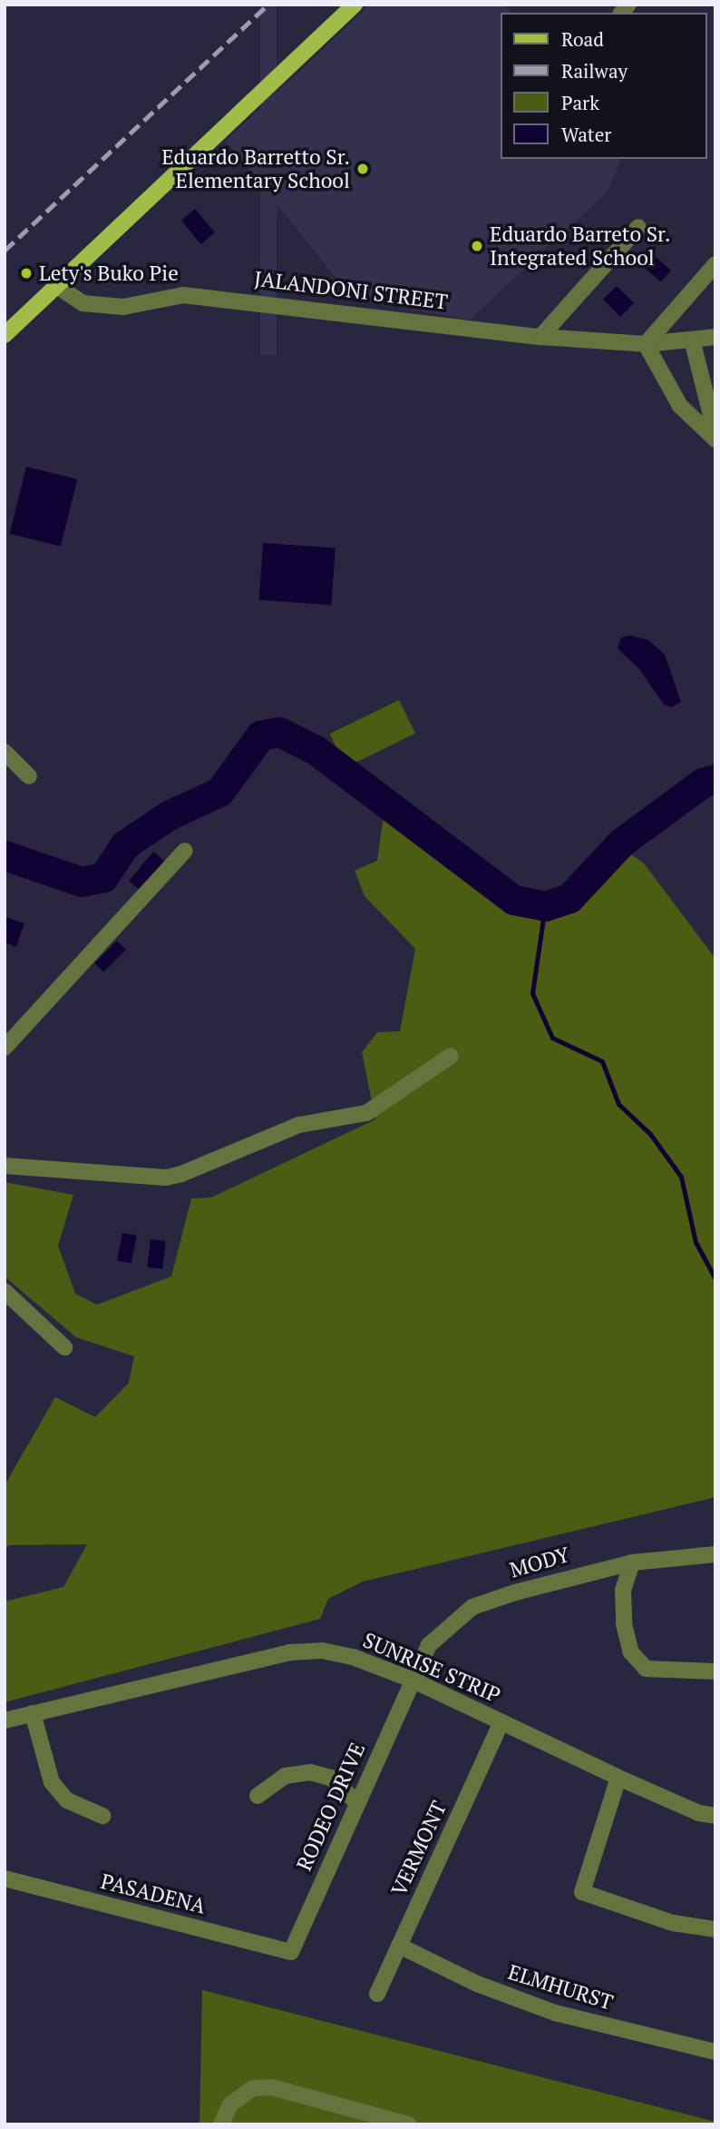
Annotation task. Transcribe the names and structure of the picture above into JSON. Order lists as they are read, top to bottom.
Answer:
{
  "streets": {
    "street": [
      "JALANDONI STREET",
      "MODY",
      "SUNRISE STRIP",
      "RODEO DRIVE",
      "VERMONT",
      "PASADENA",
      "ELMHURST"
    ]
  },
  "crossings": [
    ["MODY", "SUNRISE STRIP"],
    ["MODY", "RODEO DRIVE"],
    ["SUNRISE STRIP", "RODEO DRIVE"],
    ["SUNRISE STRIP", "VERMONT"],
    ["RODEO DRIVE", "PASADENA"],
    ["VERMONT", "ELMHURST"]
  ],
  "places": ["Eduardo Barretto Sr. Elementary School", "Eduardo Barreto Sr. Integrated School", "Lety's Buko Pie"],
  "legend": [
    "Road",
    "Railway",
    "Park",
    "Water"
  ]
}
